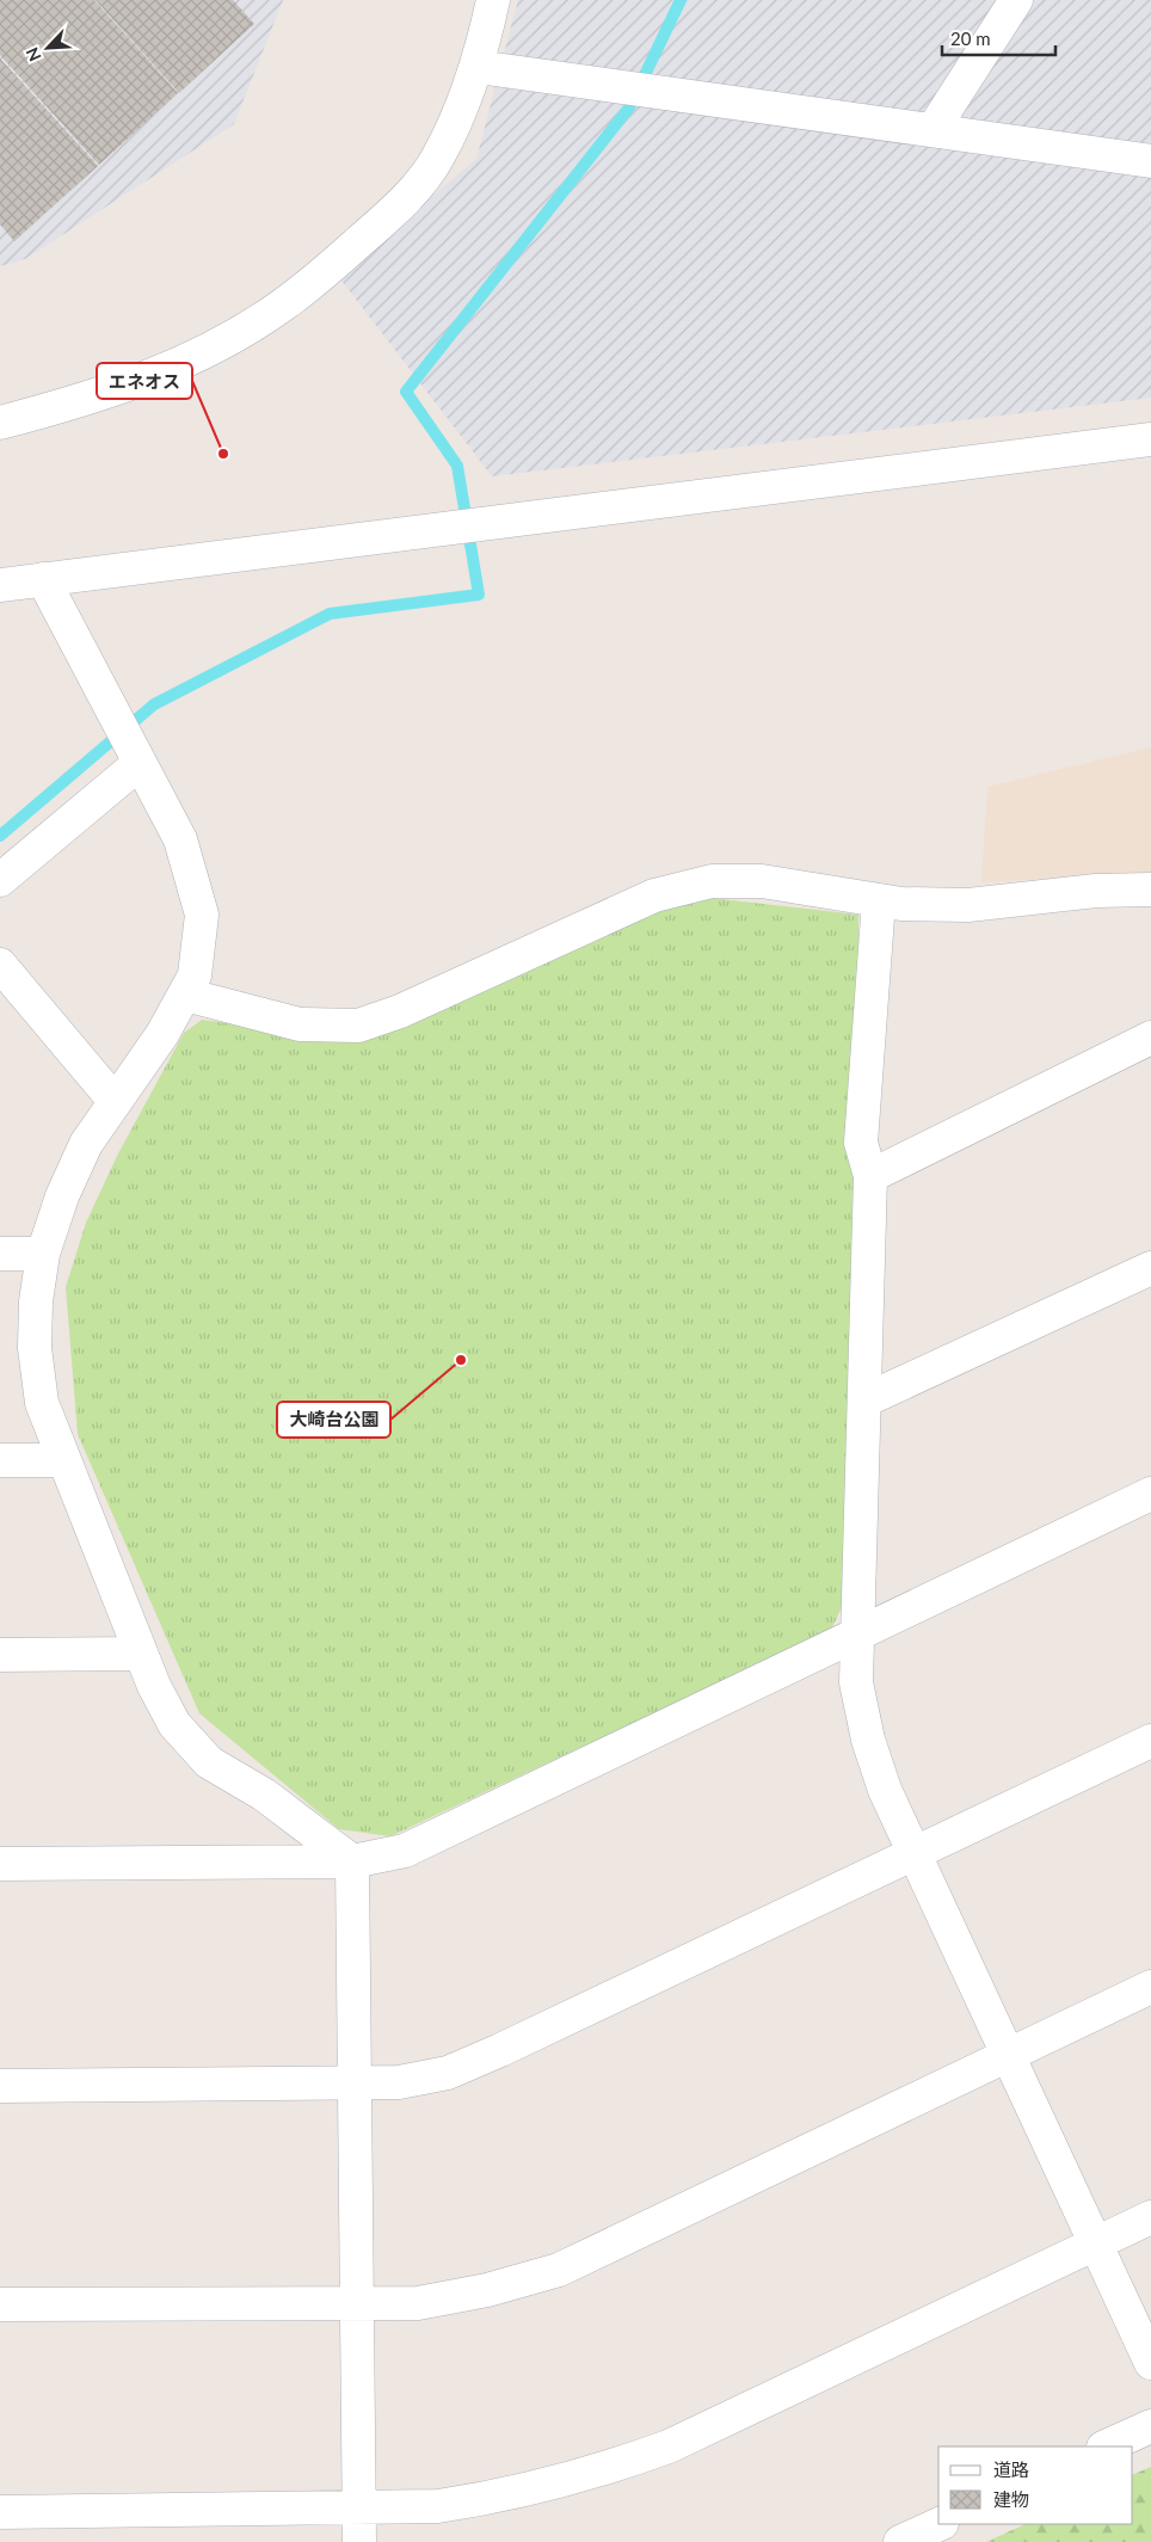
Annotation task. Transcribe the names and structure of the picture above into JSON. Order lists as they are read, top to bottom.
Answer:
{
  "places": ["エネオス", "大崎台公園"],
  "legend": ["道路", "建物"],
  "scale_bar": "20 m",
  "north": "bottom left"
}
